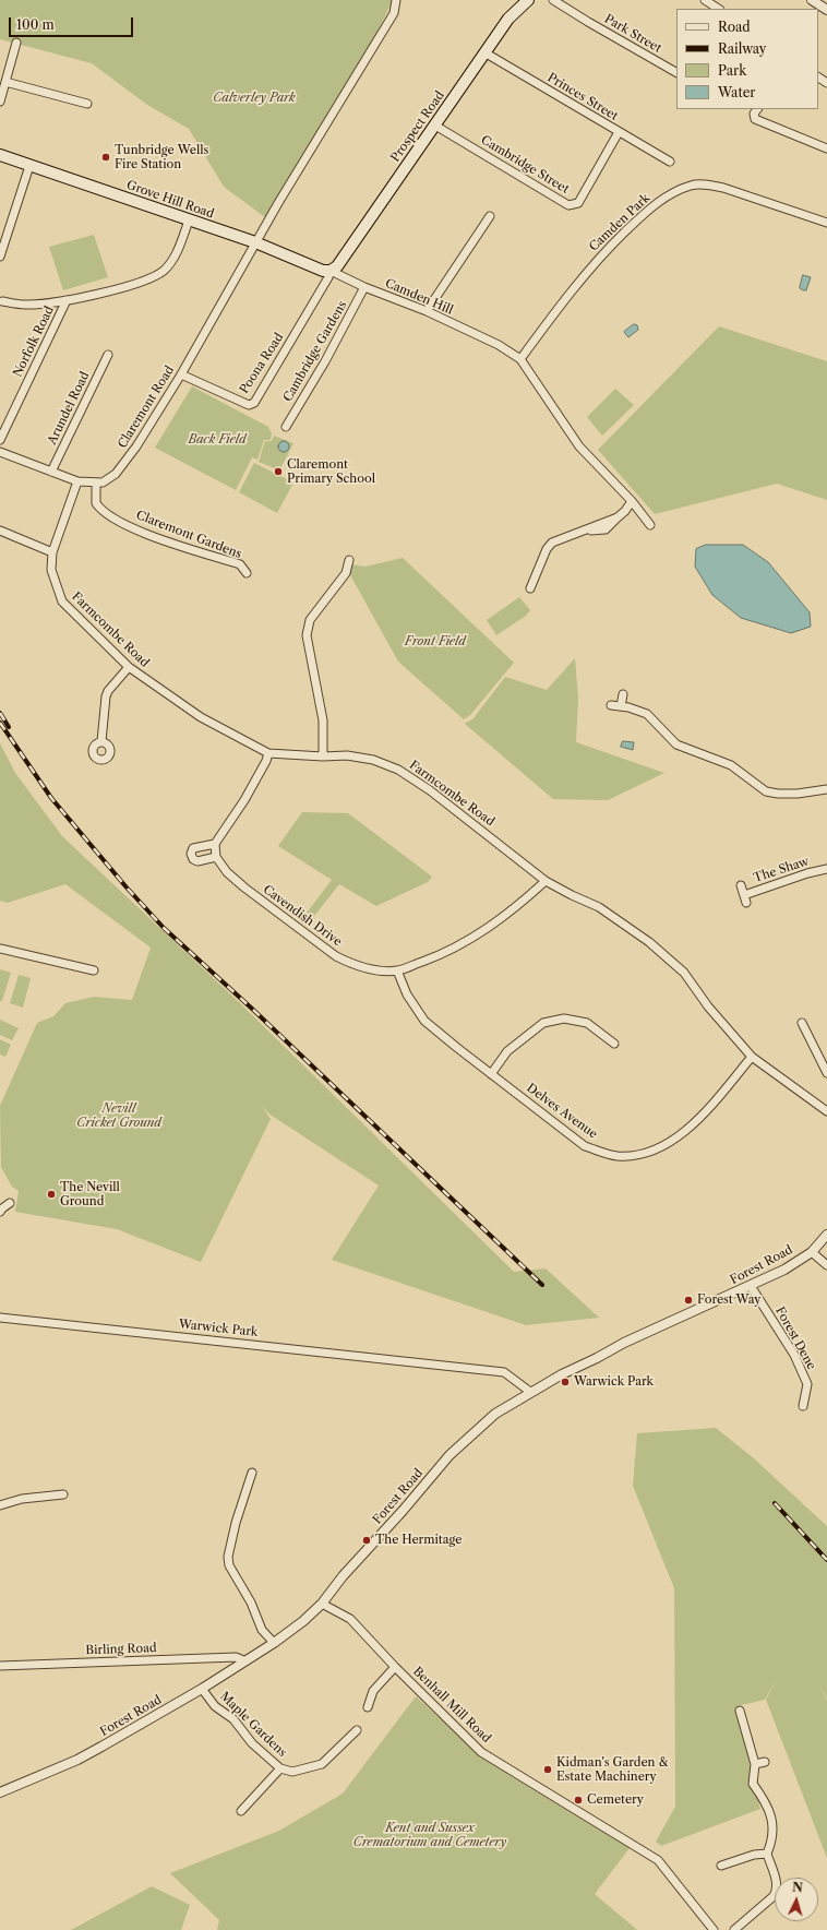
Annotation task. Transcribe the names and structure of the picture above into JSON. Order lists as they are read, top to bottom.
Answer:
{
  "streets": {
    "main road": ["Prospect Road", "Grove Hill Road"],
    "street": [
      "Park Street",
      "Princes Street",
      "Cambridge Street",
      "Camden Park",
      "Camden Hill",
      "Norfolk Road",
      "Cambridge Gardens",
      "Poona Road",
      "Claremont Road",
      "Arundel Road",
      "Claremont Gardens",
      "Farmcombe Road",
      "The Shaw",
      "Cavendish Drive",
      "Delves Avenue",
      "Forest Road",
      "Warwick Park",
      "Forest Dene",
      "Birling Road",
      "Benhall Mill Road",
      "Maple Gardens"
    ]
  },
  "crossings": [
    ["Princes Street", "Prospect Road"],
    ["Princes Street", "Cambridge Street"],
    ["Prospect Road", "Cambridge Street"],
    ["Prospect Road", "Grove Hill Road"],
    ["Prospect Road", "Camden Hill"],
    ["Prospect Road", "Poona Road"],
    ["Grove Hill Road", "Camden Hill"],
    ["Grove Hill Road", "Poona Road"],
    ["Grove Hill Road", "Claremont Road"],
    ["Camden Park", "Camden Hill"],
    ["Camden Hill", "Cambridge Gardens"],
    ["Camden Hill", "Poona Road"],
    ["Poona Road", "Claremont Road"],
    ["Claremont Road", "Claremont Gardens"],
    ["Farmcombe Road", "Cavendish Drive"],
    ["Farmcombe Road", "Delves Avenue"],
    ["Cavendish Drive", "Delves Avenue"],
    ["Forest Road", "Warwick Park"],
    ["Forest Road", "Forest Dene"],
    ["Forest Road", "Birling Road"],
    ["Forest Road", "Benhall Mill Road"],
    ["Forest Road", "Maple Gardens"]
  ],
  "parks": [
    "Calverley Park",
    "Back Field",
    "Front Field",
    "Nevill Cricket Ground",
    "Kent and Sussex Crematorium and Cemetery"
  ],
  "places": [
    "Tunbridge Wells Fire Station",
    "Claremont Primary School",
    "The Nevill Ground",
    "Forest Way",
    "Warwick Park",
    "The Hermitage",
    "Kidman’s Garden & Estate Machinery",
    "Cemetery"
  ],
  "legend": [
    "Road",
    "Railway",
    "Park",
    "Water"
  ],
  "scale_bar": "100 m",
  "north": "top"
}
